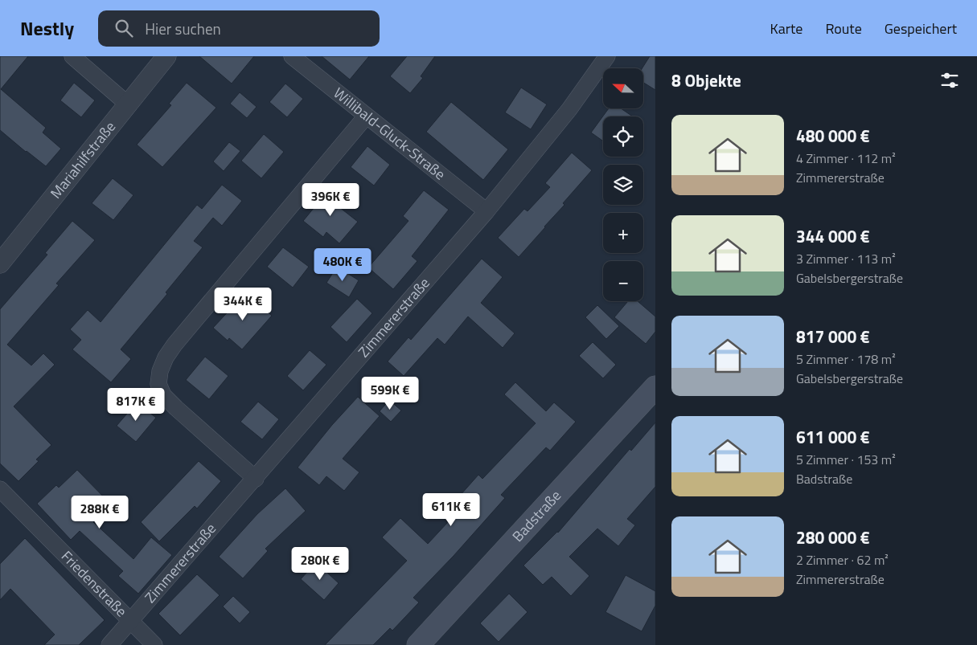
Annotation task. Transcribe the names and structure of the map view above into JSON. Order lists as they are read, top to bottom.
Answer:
{
  "streets": {
    "main road": ["Badstraße"],
    "street": [
      "Willibald-Gluck-Straße",
      "Mariahilfstraße",
      "Zimmererstraße",
      "Friedenstraße"
    ]
  },
  "crossings": [
    ["Willibald-Gluck-Straße", "Zimmererstraße"],
    ["Zimmererstraße", "Friedenstraße"]
  ],
  "north": "left",
  "page": {
    "header": "Nestly",
    "search": "Hier suchen",
    "nav": ["Karte", "Route", "Gespeichert"],
    "heading": "8 Objekte",
    "map_buttons": ["+", "−"],
    "list": [
      {
        "name": "480 000 €",
        "note": "4 Zimmer · 112 m² · Zimmererstraße"
      },
      {
        "name": "344 000 €",
        "note": "3 Zimmer · 113 m² · Gabelsbergerstraße"
      },
      {
        "name": "817 000 €",
        "note": "5 Zimmer · 178 m² · Gabelsbergerstraße"
      },
      {
        "name": "611 000 €",
        "note": "5 Zimmer · 153 m² · Badstraße"
      },
      {
        "name": "280 000 €",
        "note": "2 Zimmer · 62 m² · Zimmererstraße"
      }
    ],
    "price": [
      "396K €",
      "480K €",
      "344K €",
      "599K €",
      "817K €",
      "611K €",
      "288K €",
      "280K €"
    ]
  }
}
